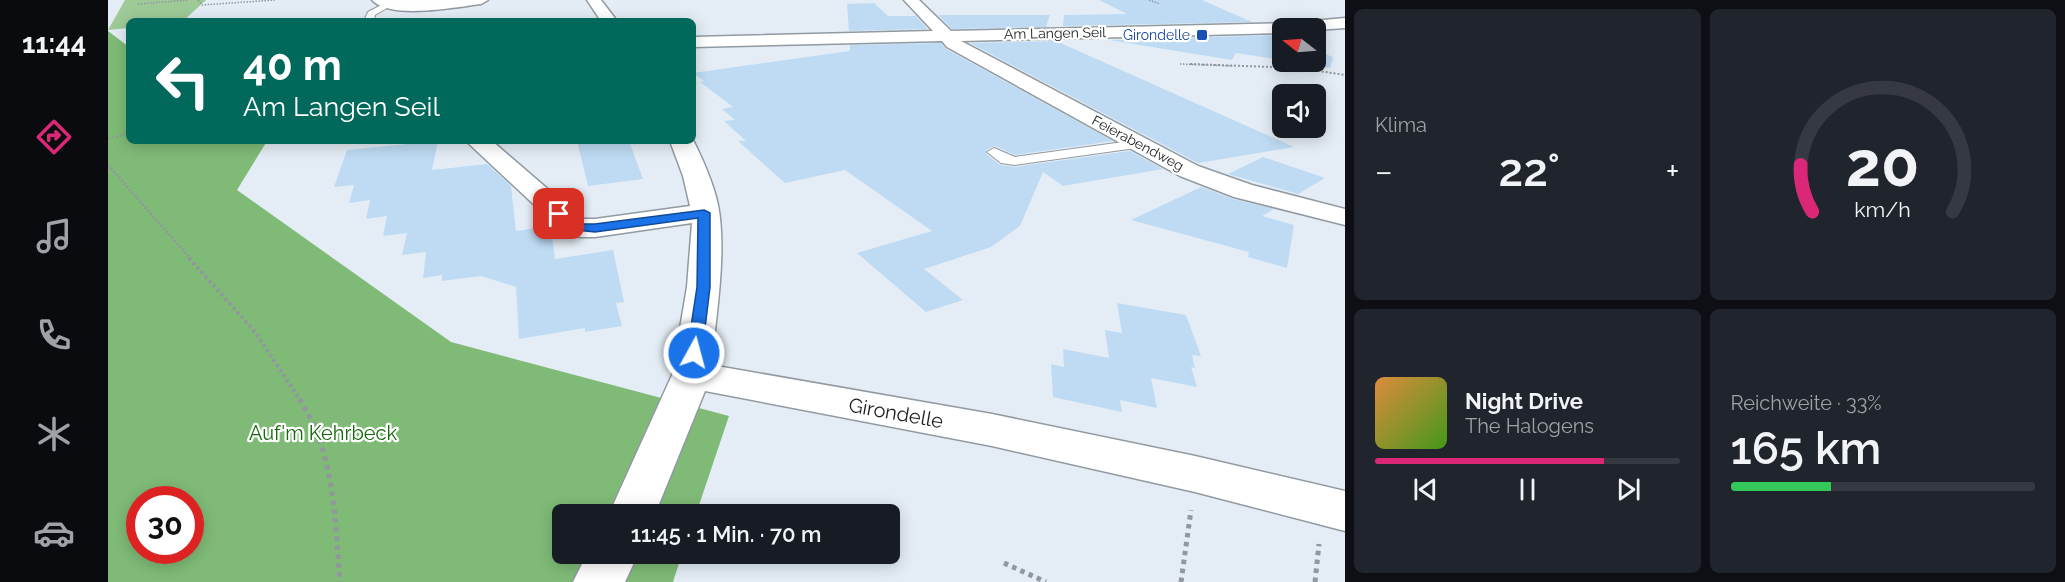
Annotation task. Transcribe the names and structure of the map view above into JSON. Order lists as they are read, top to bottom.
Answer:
{
  "streets": {
    "street": ["Am Langen Seil", "Feierabendweg", "Girondelle"]
  },
  "crossings": [
    ["Am Langen Seil", "Feierabendweg"]
  ],
  "parks": ["Auf'm Kehrbeck"],
  "places": {
    "transit": ["Girondelle"]
  },
  "north": "left",
  "page": {
    "tabs": "11:44",
    "tile": [
      "Klima",
      ["Reichweite · 33%", "165 km"]
    ],
    "turn": ["40 m", "Am Langen Seil"],
    "heat": ["−", "22°", "+"],
    "song": ["Night Drive", "The Halogens"],
    "limit": "30",
    "trip": "11:45 · 1 Min. · 70 m",
    "gauge": ["20", "km/h"]
  }
}
